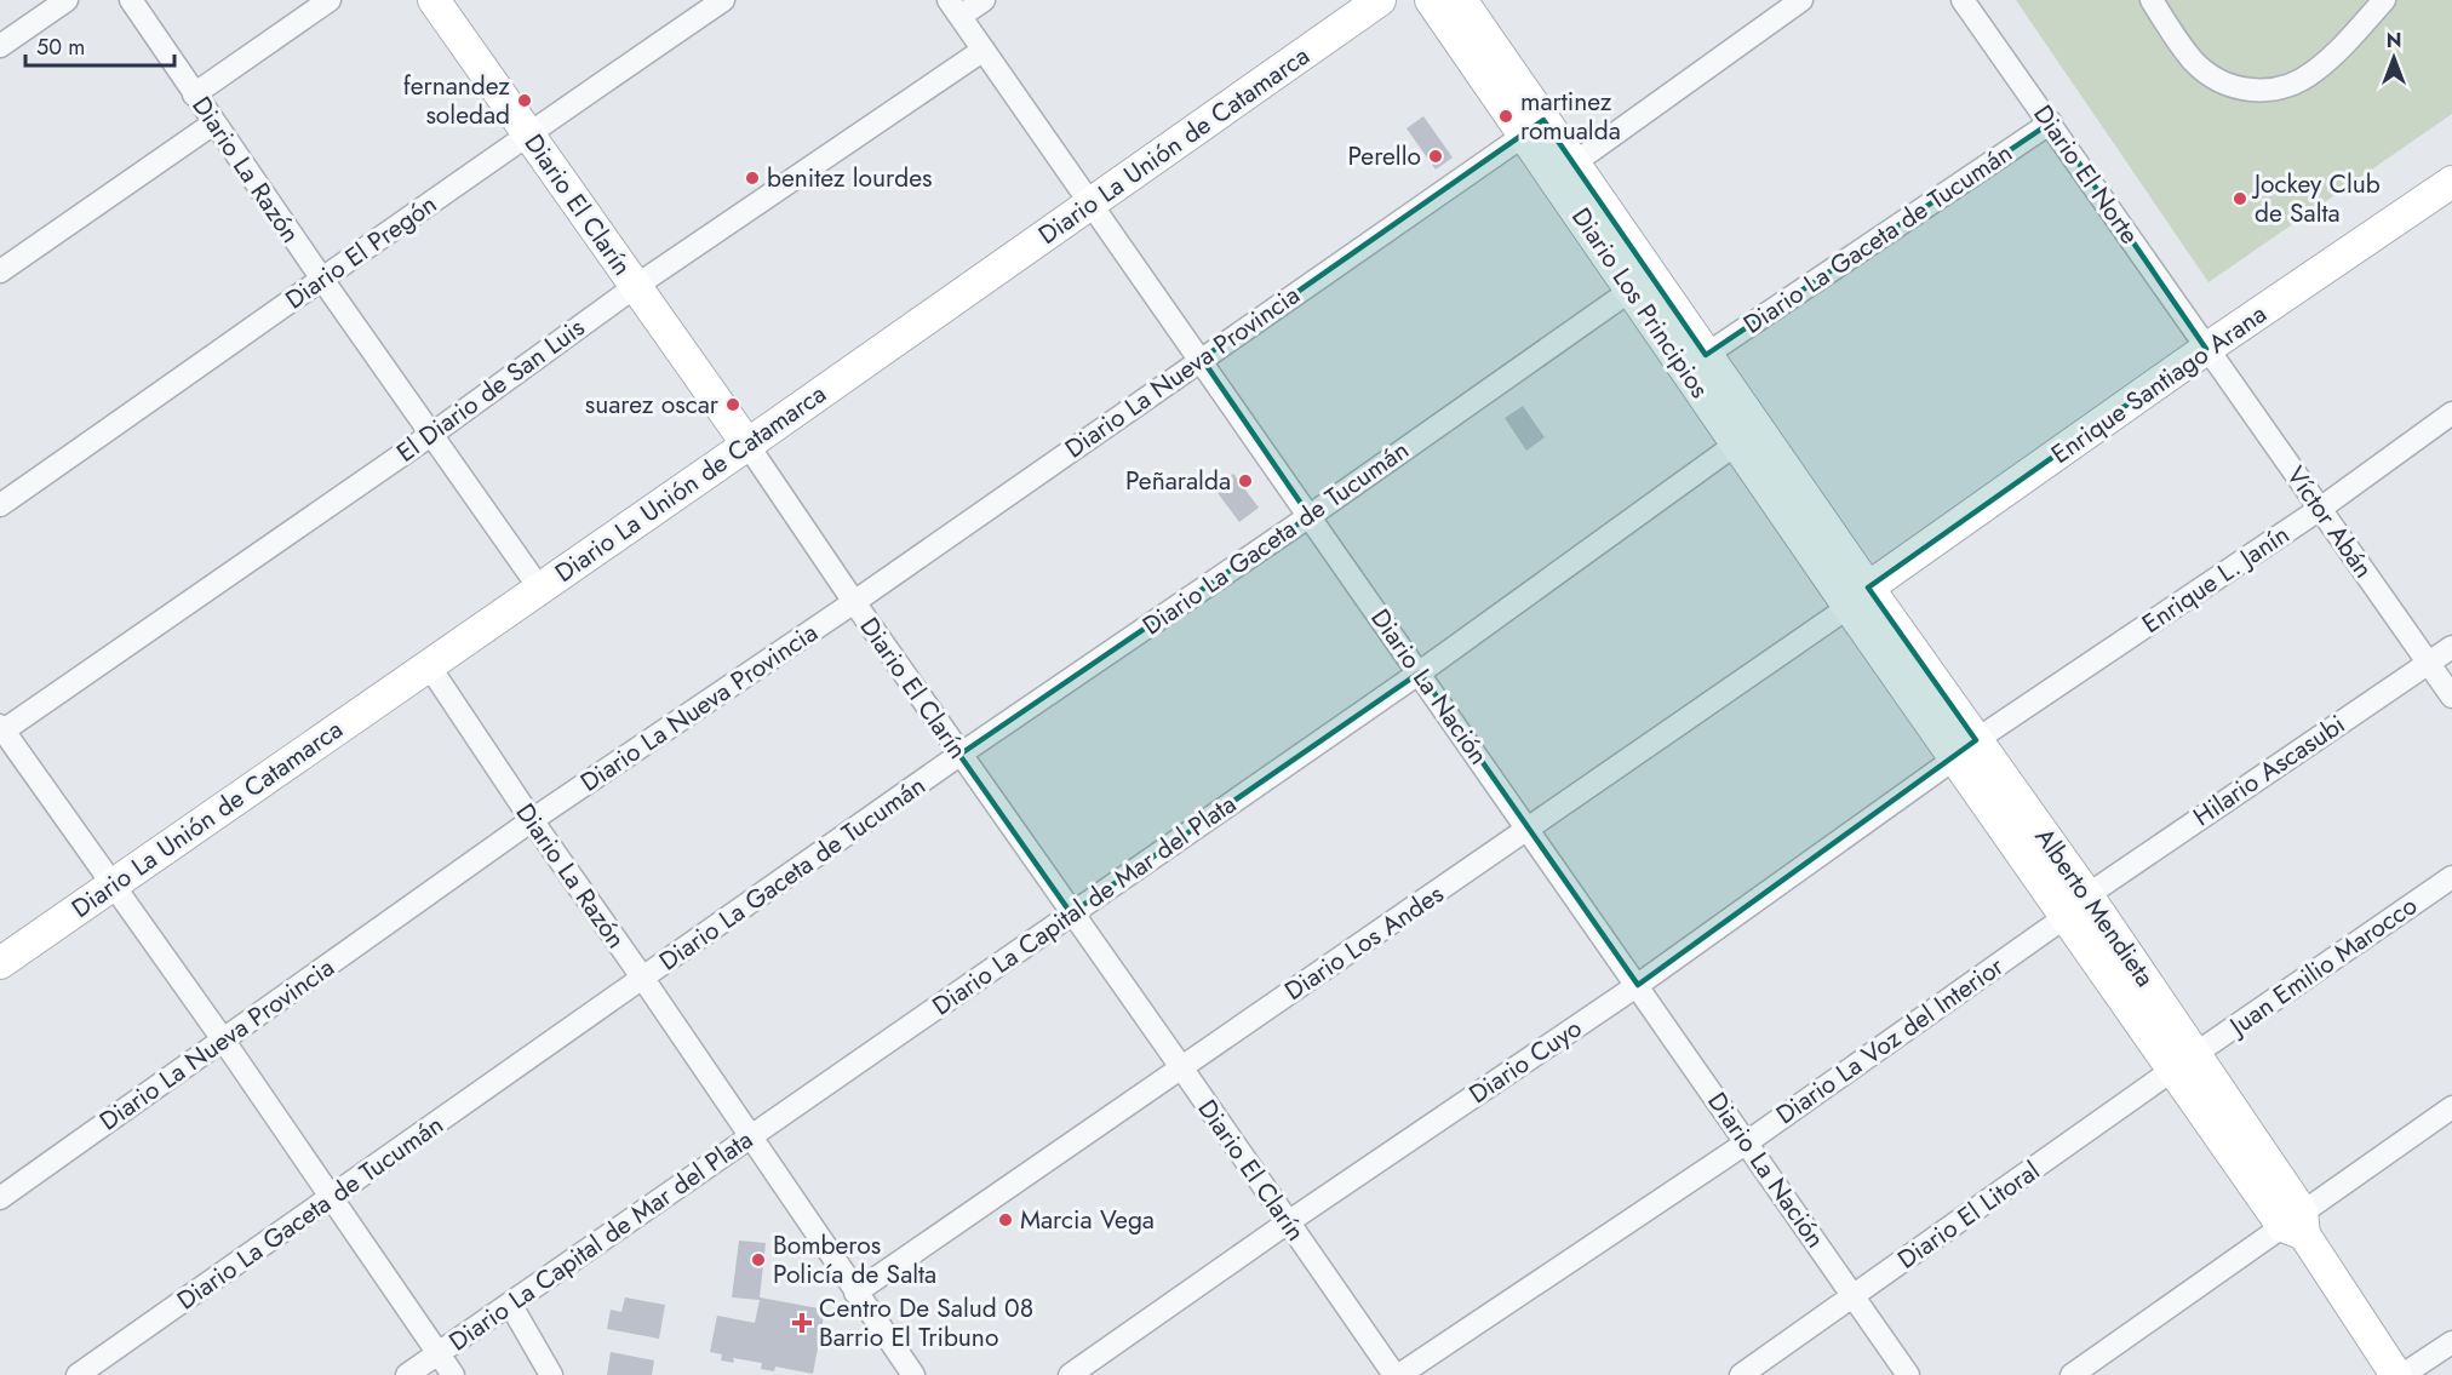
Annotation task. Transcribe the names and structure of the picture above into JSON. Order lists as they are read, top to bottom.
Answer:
{
  "streets": {
    "street": [
      "Diario La Unión de Catamarca",
      "Diario La Razón",
      "Diario El Norte",
      "Diario El Clarín",
      "Diario La Gaceta de Tucumán",
      "Diario El Pregón",
      "Diario Los Principios",
      "Diario La Nueva Provincia",
      "Enrique Santiago Arana",
      "El Diario de San Luis",
      "Víctor Abán",
      "Enrique L. Janín",
      "Diario La Nación",
      "Hilario Ascasubi",
      "Diario La Capital de Mar del Plata",
      "Alberto Mendieta",
      "Diario Los Andes",
      "Juan Emilio Marocco",
      "Diario La Voz del Interior",
      "Diario Cuyo",
      "Diario El Litoral"
    ]
  },
  "crossings": [
    ["Diario La Unión de Catamarca", "Diario La Razón"],
    ["Diario La Unión de Catamarca", "Diario El Clarín"],
    ["Diario La Unión de Catamarca", "Diario La Nación"],
    ["Diario La Razón", "Diario La Gaceta de Tucumán"],
    ["Diario La Razón", "Diario El Pregón"],
    ["Diario La Razón", "Diario La Nueva Provincia"],
    ["Diario La Razón", "El Diario de San Luis"],
    ["Diario La Razón", "Diario La Capital de Mar del Plata"],
    ["Diario La Razón", "Diario Los Andes"],
    ["Diario El Norte", "Diario La Gaceta de Tucumán"],
    ["Diario El Norte", "Enrique Santiago Arana"],
    ["Diario El Norte", "Víctor Abán"],
    ["Diario El Clarín", "Diario La Gaceta de Tucumán"],
    ["Diario El Clarín", "Diario El Pregón"],
    ["Diario El Clarín", "Diario La Nueva Provincia"],
    ["Diario El Clarín", "El Diario de San Luis"],
    ["Diario El Clarín", "Diario La Capital de Mar del Plata"],
    ["Diario El Clarín", "Diario Los Andes"],
    ["Diario El Clarín", "Diario La Voz del Interior"],
    ["Diario El Clarín", "Diario Cuyo"],
    ["Diario La Gaceta de Tucumán", "Diario Los Principios"],
    ["Diario La Gaceta de Tucumán", "Diario La Nación"],
    ["Diario Los Principios", "Diario La Nueva Provincia"],
    ["Diario Los Principios", "Enrique Santiago Arana"],
    ["Diario Los Principios", "Diario La Capital de Mar del Plata"],
    ["Diario Los Principios", "Alberto Mendieta"],
    ["Diario Los Principios", "Diario Los Andes"],
    ["Diario La Nueva Provincia", "Diario La Nación"],
    ["Enrique Santiago Arana", "Víctor Abán"],
    ["Enrique Santiago Arana", "Alberto Mendieta"],
    ["Enrique Santiago Arana", "Diario Los Andes"],
    ["El Diario de San Luis", "Diario La Nación"],
    ["Víctor Abán", "Enrique L. Janín"],
    ["Víctor Abán", "Hilario Ascasubi"],
    ["Enrique L. Janín", "Alberto Mendieta"],
    ["Enrique L. Janín", "Diario Cuyo"],
    ["Diario La Nación", "Diario La Capital de Mar del Plata"],
    ["Diario La Nación", "Diario Los Andes"],
    ["Diario La Nación", "Diario La Voz del Interior"],
    ["Diario La Nación", "Diario Cuyo"],
    ["Diario La Nación", "Diario El Litoral"],
    ["Hilario Ascasubi", "Alberto Mendieta"],
    ["Hilario Ascasubi", "Diario La Voz del Interior"],
    ["Alberto Mendieta", "Diario Los Andes"],
    ["Alberto Mendieta", "Juan Emilio Marocco"],
    ["Alberto Mendieta", "Diario La Voz del Interior"],
    ["Alberto Mendieta", "Diario Cuyo"],
    ["Alberto Mendieta", "Diario El Litoral"],
    ["Juan Emilio Marocco", "Diario El Litoral"]
  ],
  "places": {
    "other": [
      "fernandez soledad",
      "martinez romualda",
      "Perello",
      "benitez lourdes",
      "Jockey Club de Salta",
      "suarez oscar",
      "Peñaralda",
      "Marcia Vega",
      "Bomberos Policía de Salta"
    ],
    "health": ["Centro De Salud 08 Barrio El Tribuno"]
  },
  "scale_bar": "50 m",
  "north": "top"
}
